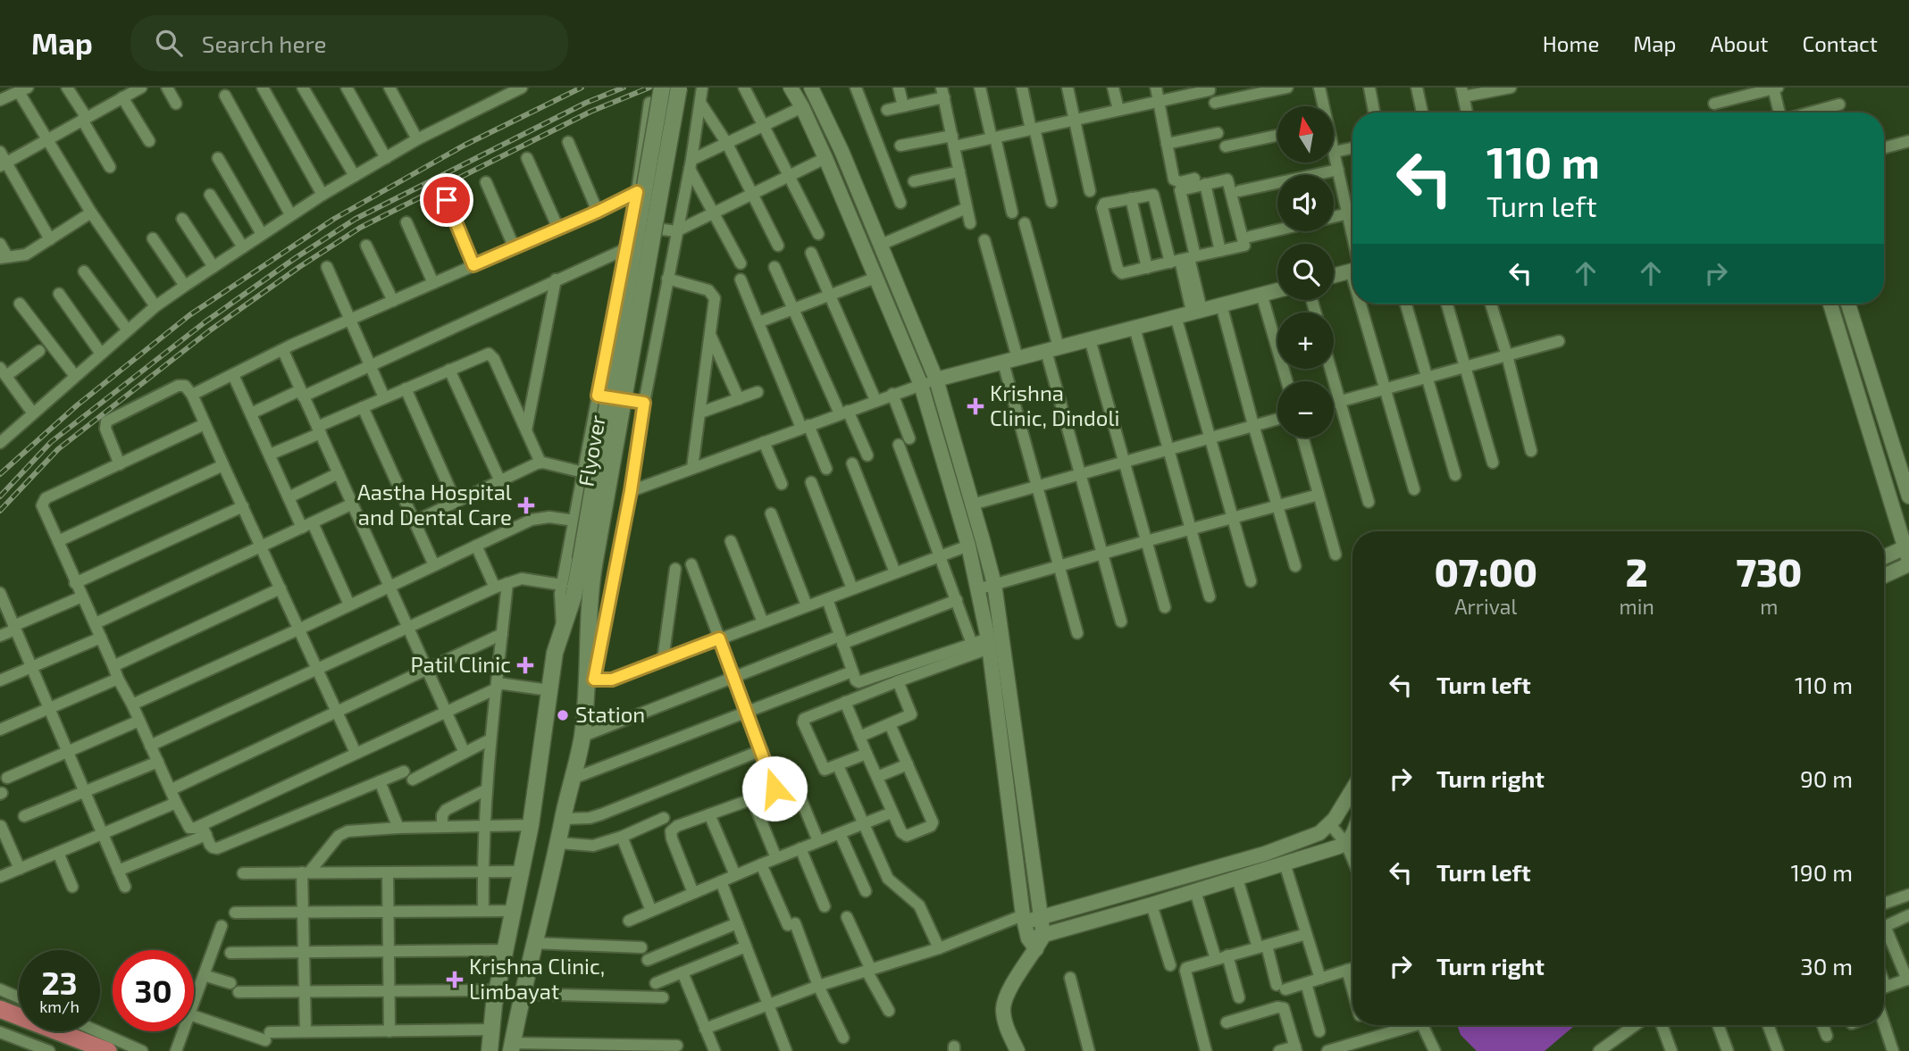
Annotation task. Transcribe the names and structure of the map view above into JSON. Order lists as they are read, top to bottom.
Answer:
{
  "streets": {
    "main road": ["Flyover"]
  },
  "places": {
    "health": [
      "Krishna Clinic, Dindoli",
      "Aastha Hospital and Dental Care",
      "Patil Clinic",
      "Krishna Clinic, Limbayat"
    ],
    "other": ["Station"]
  },
  "north": "top",
  "page": {
    "header": "Map",
    "search": "Search here",
    "nav": [
      "Home",
      "Map",
      "About",
      "Contact"
    ],
    "map_buttons": ["+", "−"],
    "turn": ["110 m", "Turn left"],
    "eta": [
      "07:00",
      "Arrival",
      "2",
      "min",
      "730",
      "m"
    ],
    "list": [
      {
        "name": "Turn left",
        "value": "110 m"
      },
      {
        "name": "Turn right",
        "value": "90 m"
      },
      {
        "name": "Turn left",
        "value": "190 m"
      },
      {
        "name": "Turn right",
        "value": "30 m"
      }
    ],
    "speed": "23 km/h",
    "limit": "30"
  }
}
